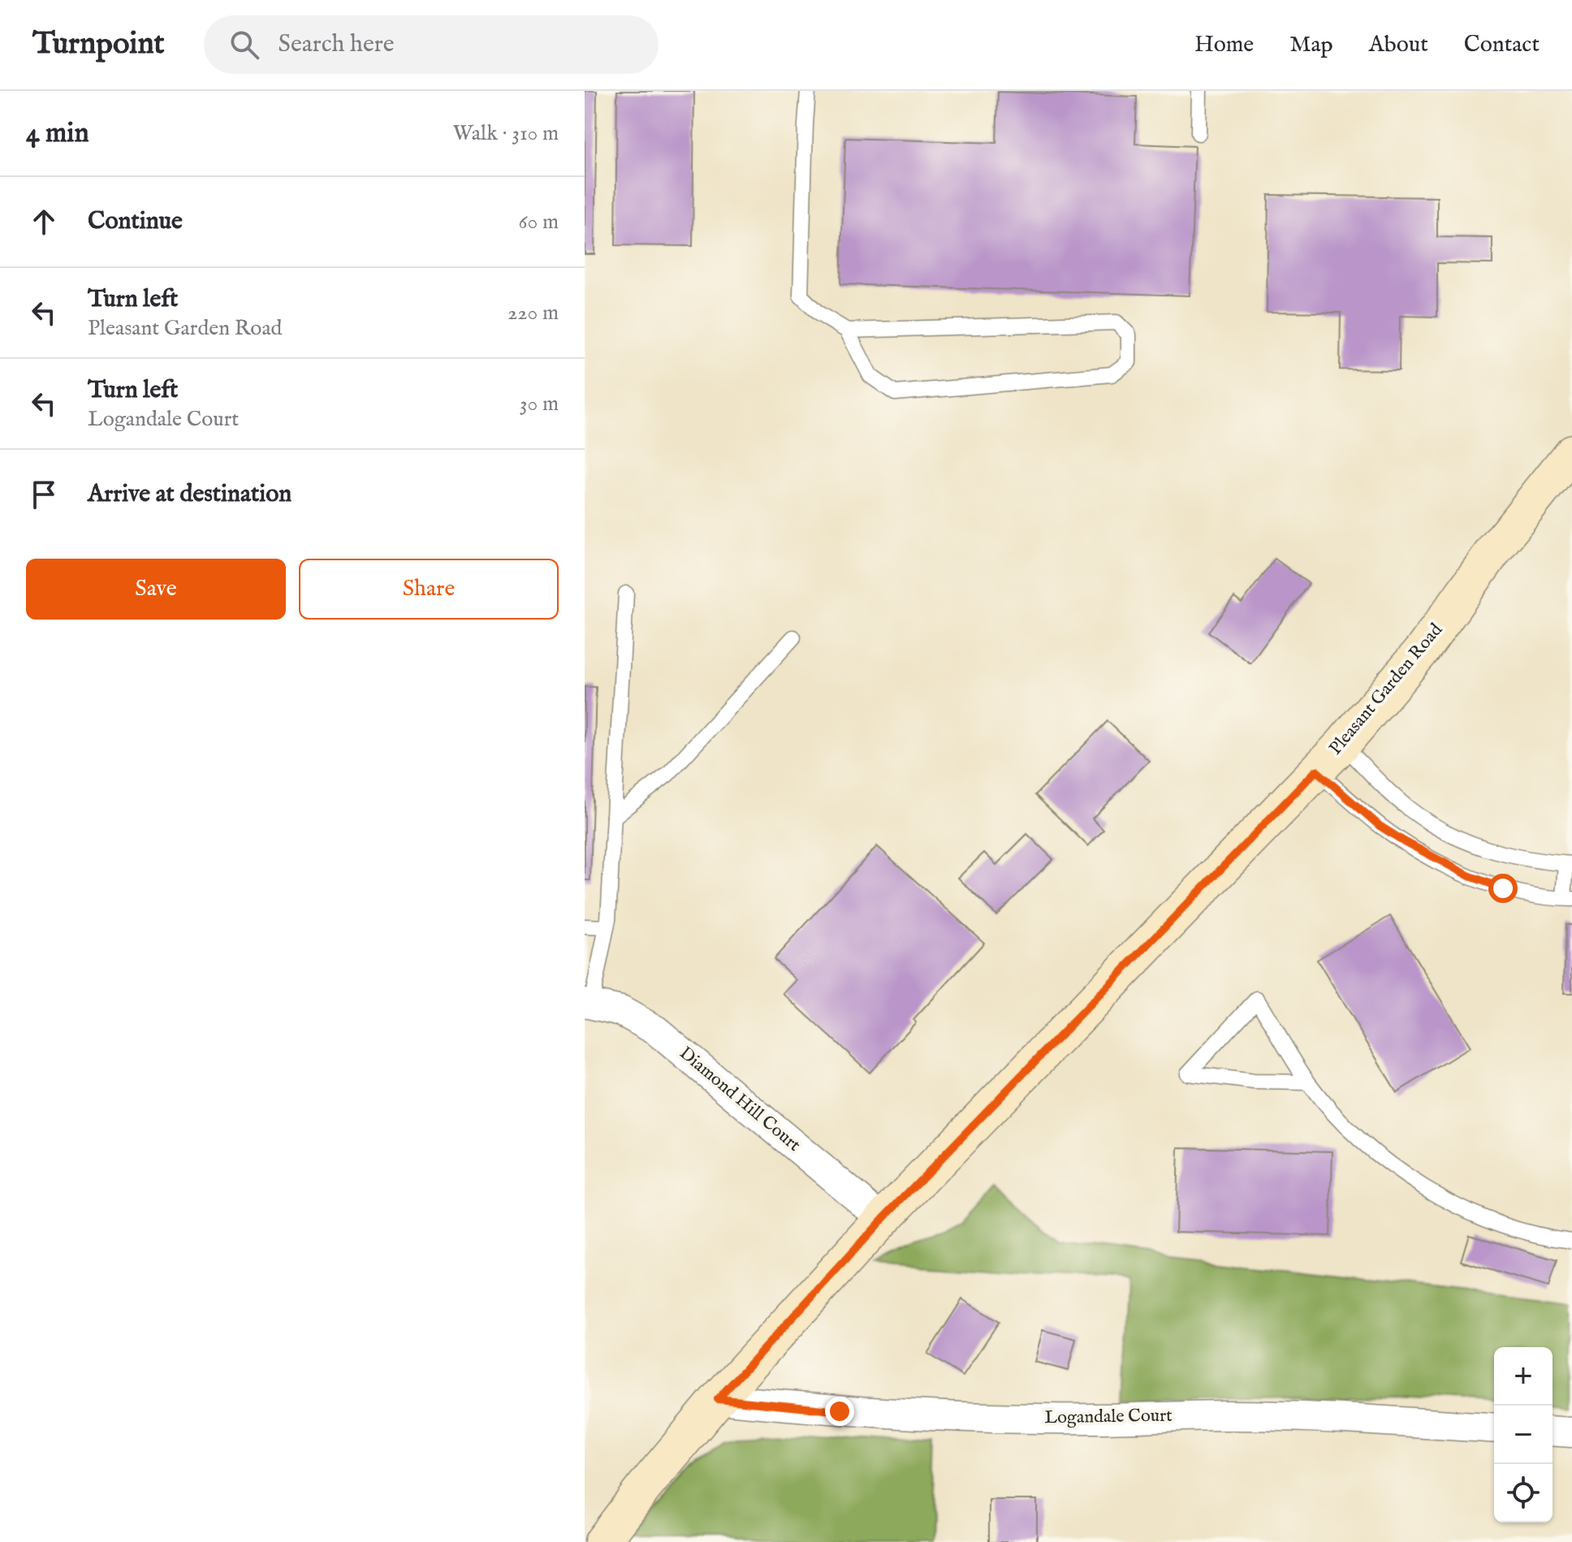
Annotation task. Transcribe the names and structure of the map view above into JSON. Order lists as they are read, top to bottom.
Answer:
{
  "streets": {
    "main road": ["Pleasant Garden Road"],
    "street": ["Diamond Hill Court", "Logandale Court"]
  },
  "crossings": [
    ["Pleasant Garden Road", "Diamond Hill Court"],
    ["Pleasant Garden Road", "Logandale Court"]
  ],
  "page": {
    "header": "Turnpoint",
    "search": "Search here",
    "nav": [
      "Home",
      "Map",
      "About",
      "Contact"
    ],
    "heading": ["4 min", "Walk · 310 m"],
    "list": [
      ["Continue", "60 m"],
      ["Turn left", "Pleasant Garden Road", "220 m"],
      ["Turn left", "Logandale Court", "30 m"],
      "Arrive at destination"
    ],
    "buttons": ["Save", "Share"],
    "map_buttons": ["+", "−"]
  }
}
